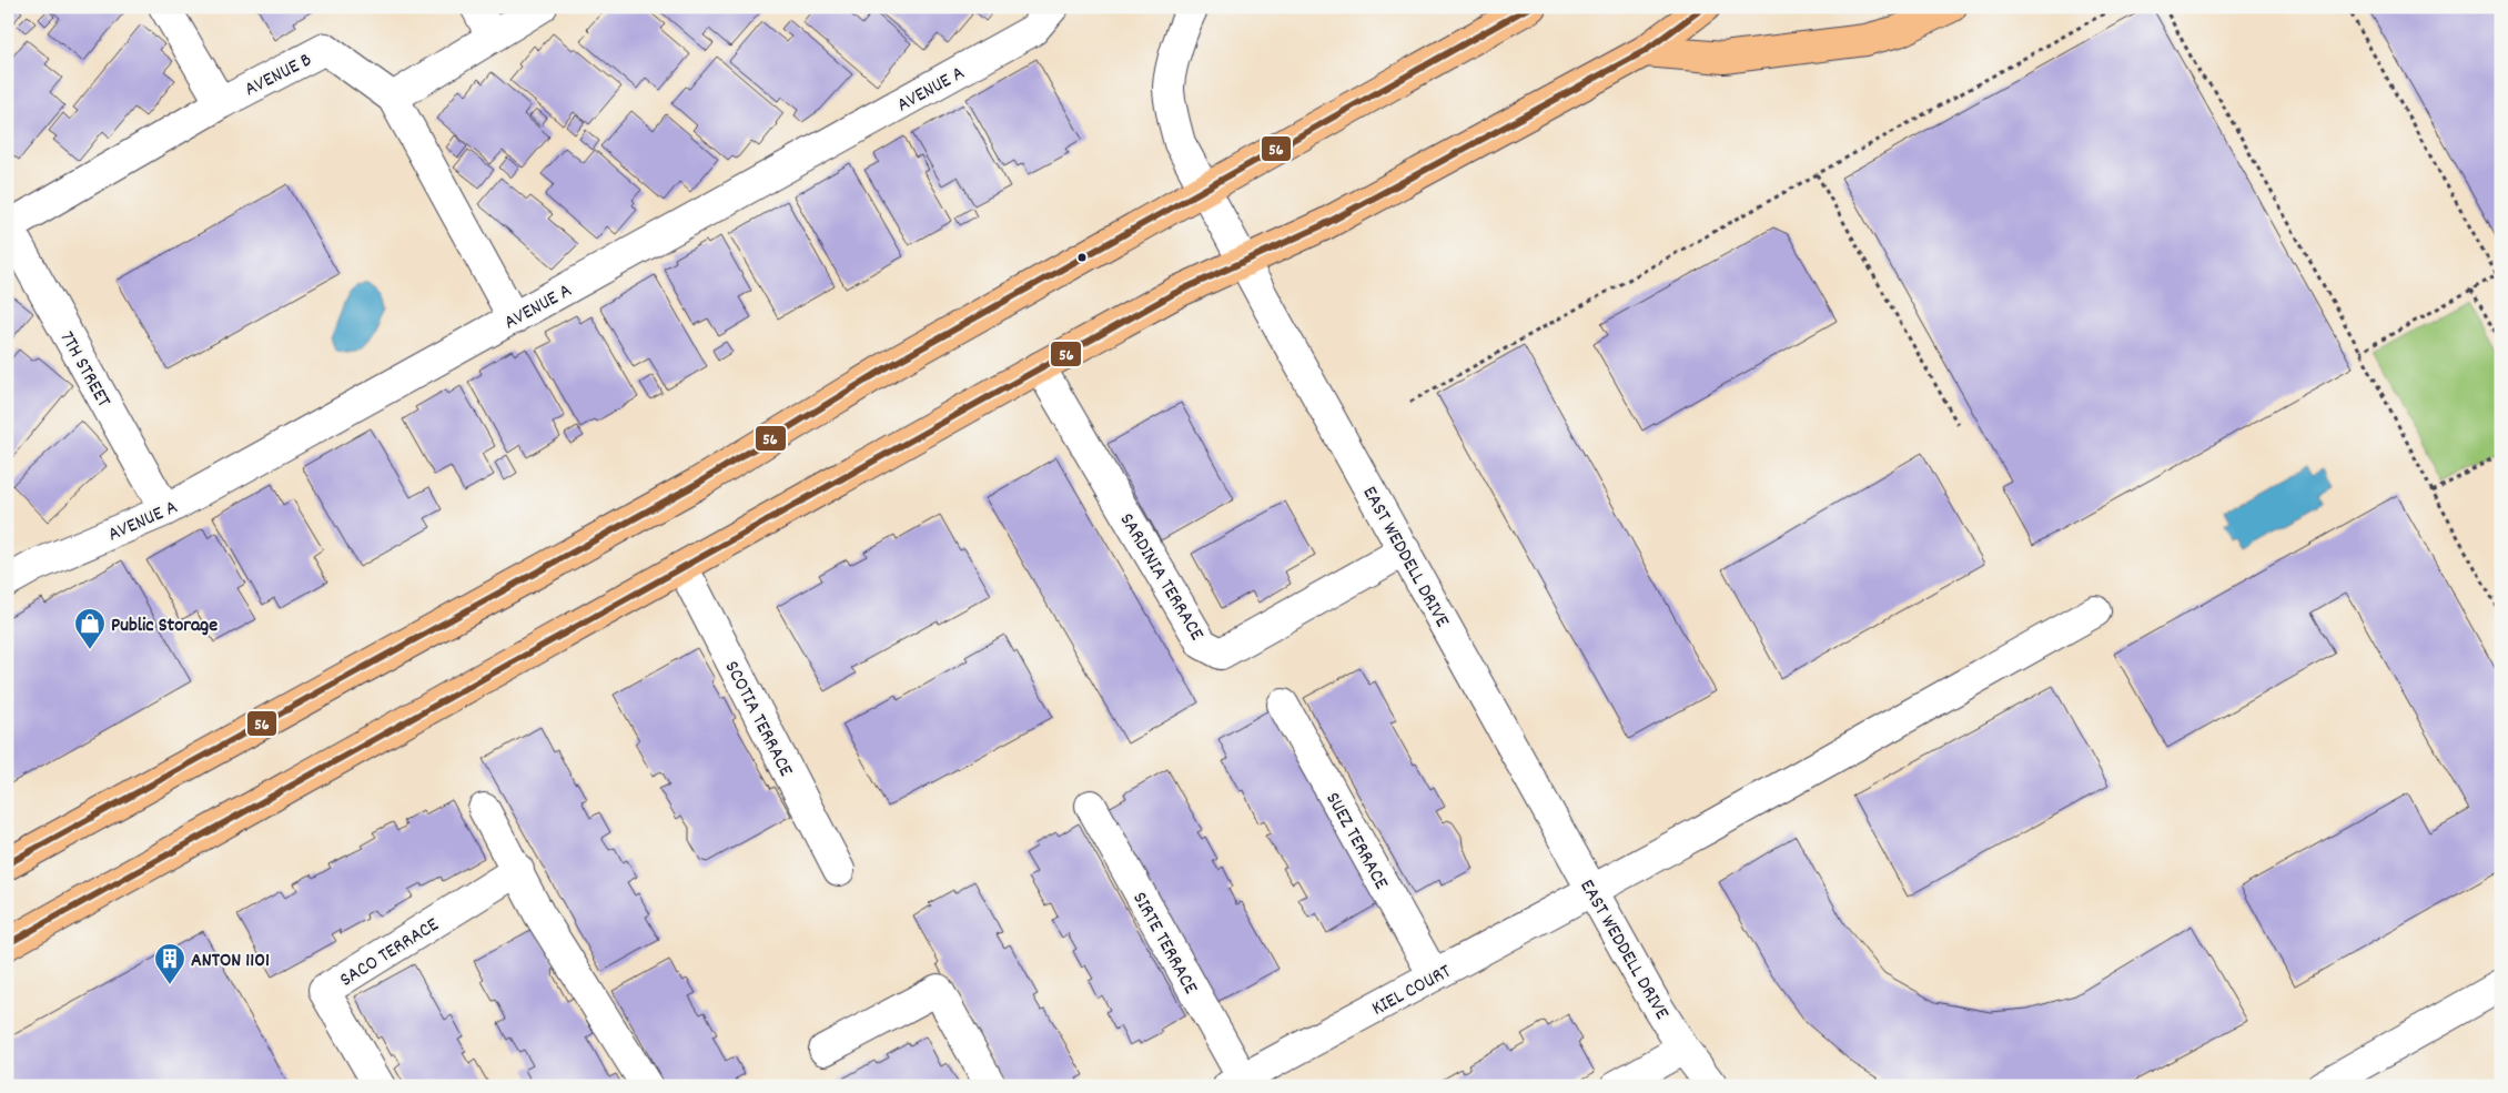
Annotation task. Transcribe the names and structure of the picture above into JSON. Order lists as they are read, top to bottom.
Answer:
{
  "streets": {
    "street": [
      "AVENUE B",
      "AVENUE A",
      "7TH STREET",
      "EAST WEDDELL DRIVE",
      "SARDINIA TERRACE",
      "SCOTIA TERRACE",
      "SUEZ TERRACE",
      "SIRTE TERRACE",
      "SACO TERRACE",
      "KIEL COURT"
    ]
  },
  "crossings": [
    ["AVENUE B", "7TH STREET"],
    ["AVENUE A", "7TH STREET"],
    ["EAST WEDDELL DRIVE", "SARDINIA TERRACE"],
    ["EAST WEDDELL DRIVE", "KIEL COURT"],
    ["SUEZ TERRACE", "KIEL COURT"],
    ["SIRTE TERRACE", "KIEL COURT"]
  ],
  "places": {
    "shop": ["Public Storage"],
    "building": ["ANTON 1101"]
  },
  "lines": ["transit line 56"]
}
